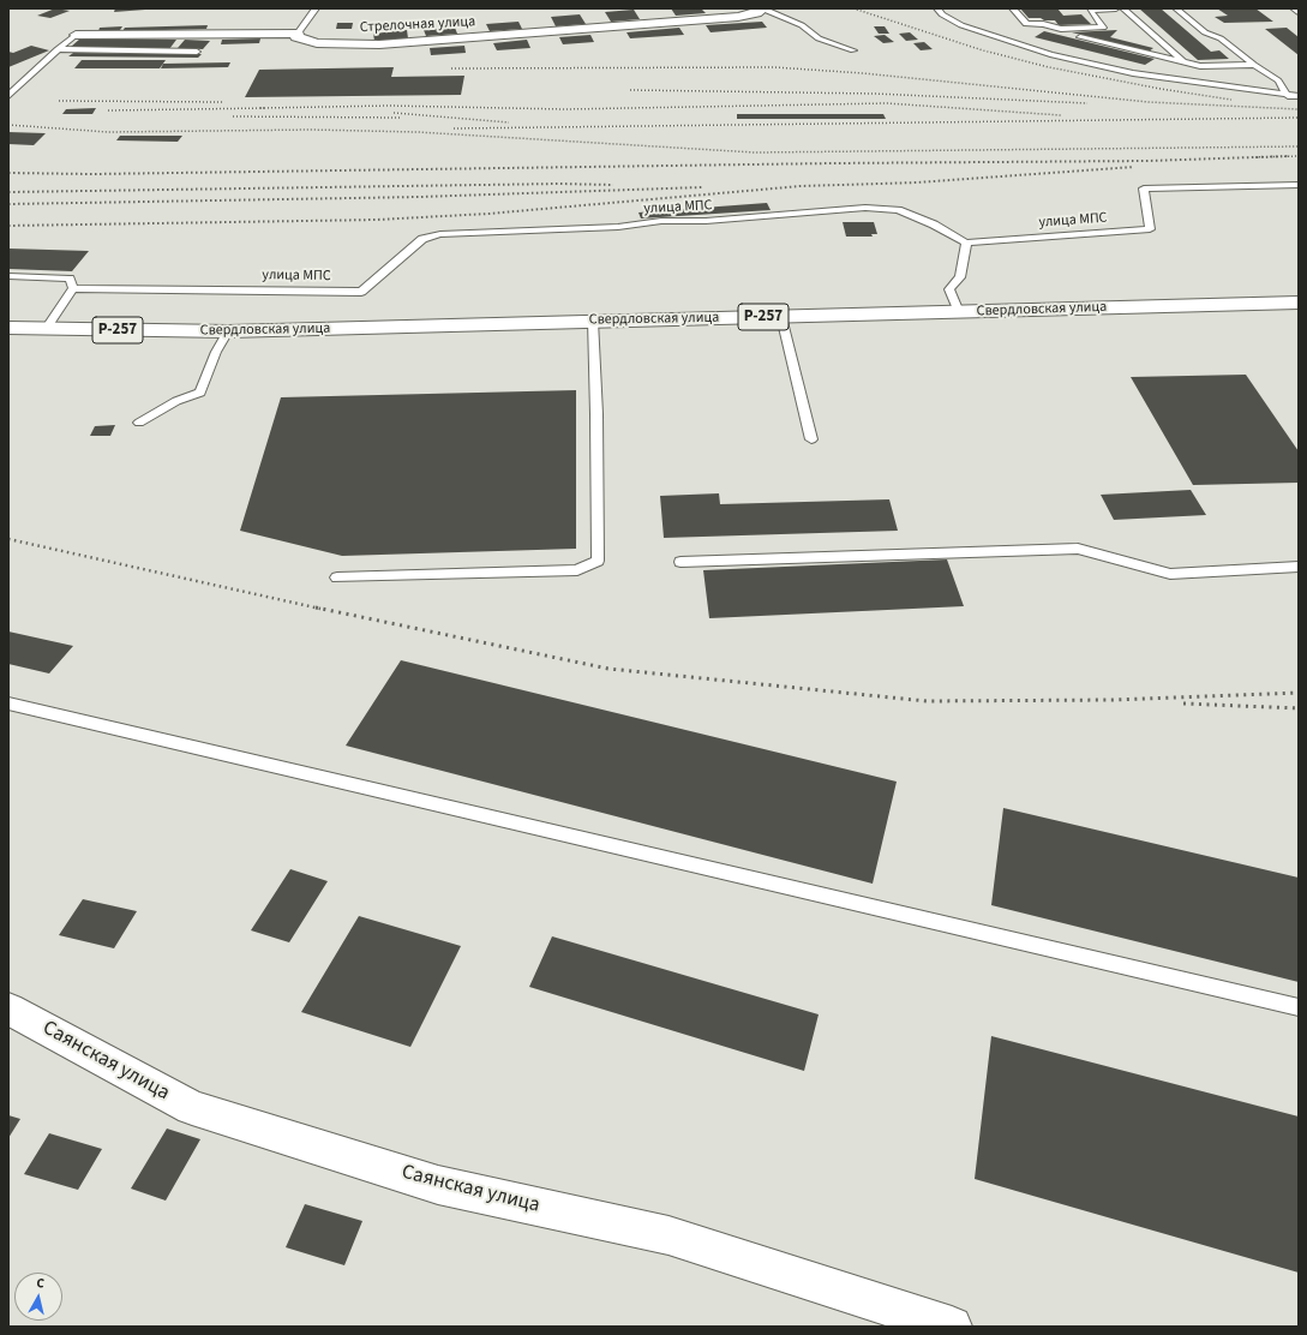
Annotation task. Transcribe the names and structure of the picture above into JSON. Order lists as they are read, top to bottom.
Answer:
{
  "streets": {
    "main road": [
      "Стрелочная улица",
      "Свердловская улица",
      "Р-257",
      "Саянская улица"
    ],
    "lane": ["улица МПС"]
  },
  "north": "top"
}
